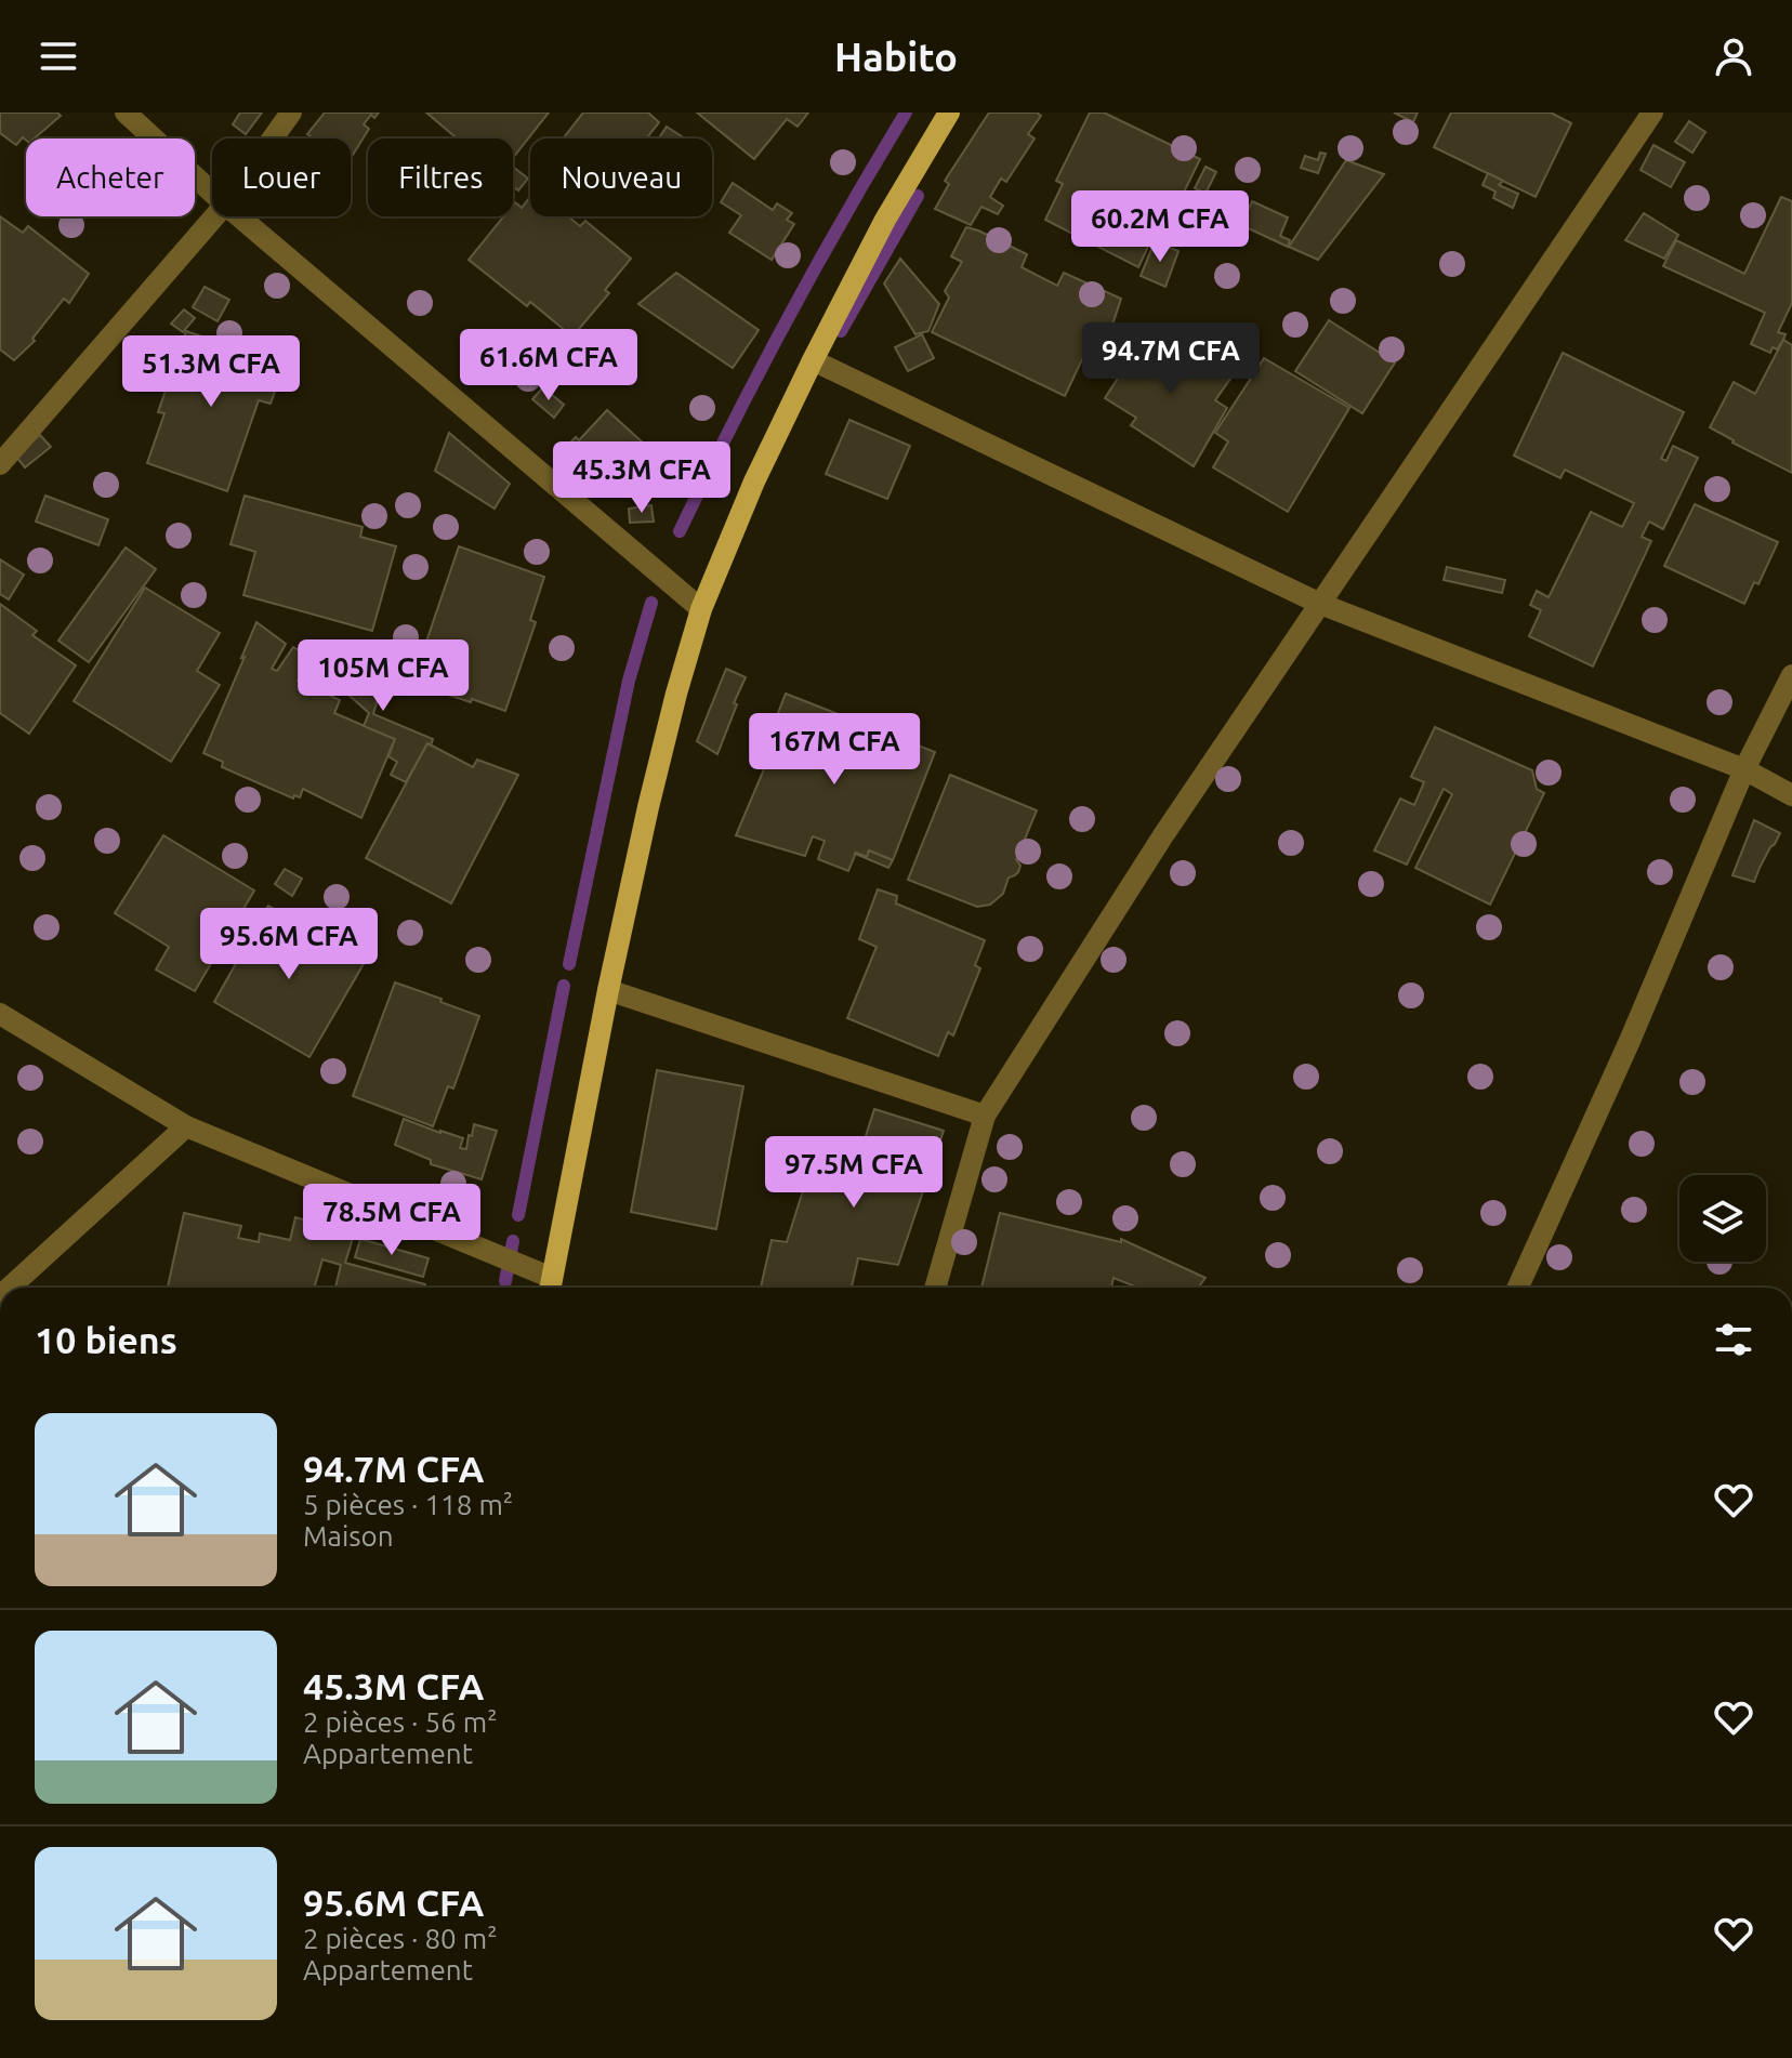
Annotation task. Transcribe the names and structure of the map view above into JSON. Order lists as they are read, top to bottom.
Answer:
{
  "page": {
    "header": "Habito",
    "chip": [
      "Acheter",
      "Louer",
      "Filtres",
      "Nouveau"
    ],
    "price": [
      "60.2M CFA",
      "94.7M CFA",
      "61.6M CFA",
      "51.3M CFA",
      "45.3M CFA",
      "105M CFA",
      "167M CFA",
      "95.6M CFA",
      "97.5M CFA",
      "78.5M CFA"
    ],
    "heading": "10 biens",
    "list": [
      {
        "name": "94.7M CFA",
        "note": "5 pièces · 118 m² · Maison"
      },
      {
        "name": "45.3M CFA",
        "note": "2 pièces · 56 m² · Appartement"
      },
      {
        "name": "95.6M CFA",
        "note": "2 pièces · 80 m² · Appartement"
      }
    ]
  }
}
